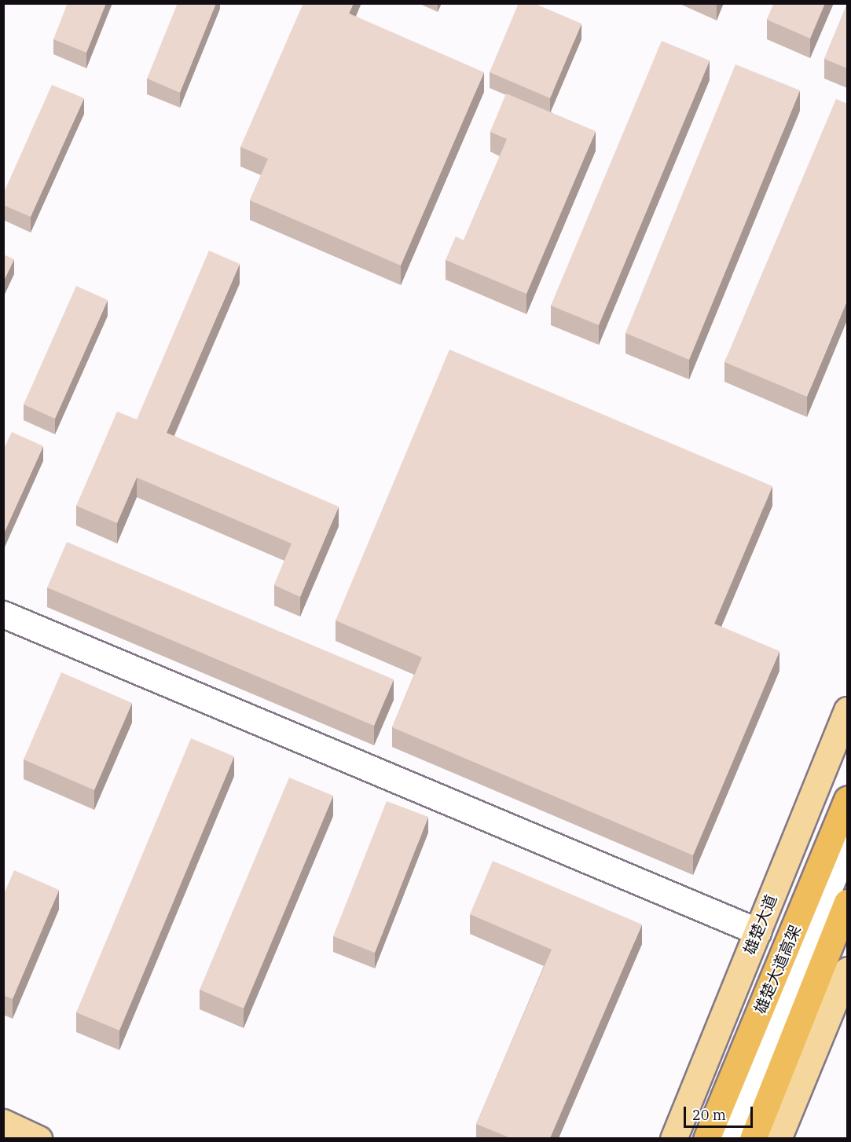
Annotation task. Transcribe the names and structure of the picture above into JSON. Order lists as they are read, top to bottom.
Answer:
{
  "streets": {
    "highway": ["雄楚大道高架"],
    "main road": ["雄楚大道"]
  },
  "scale_bar": "20 m"
}
